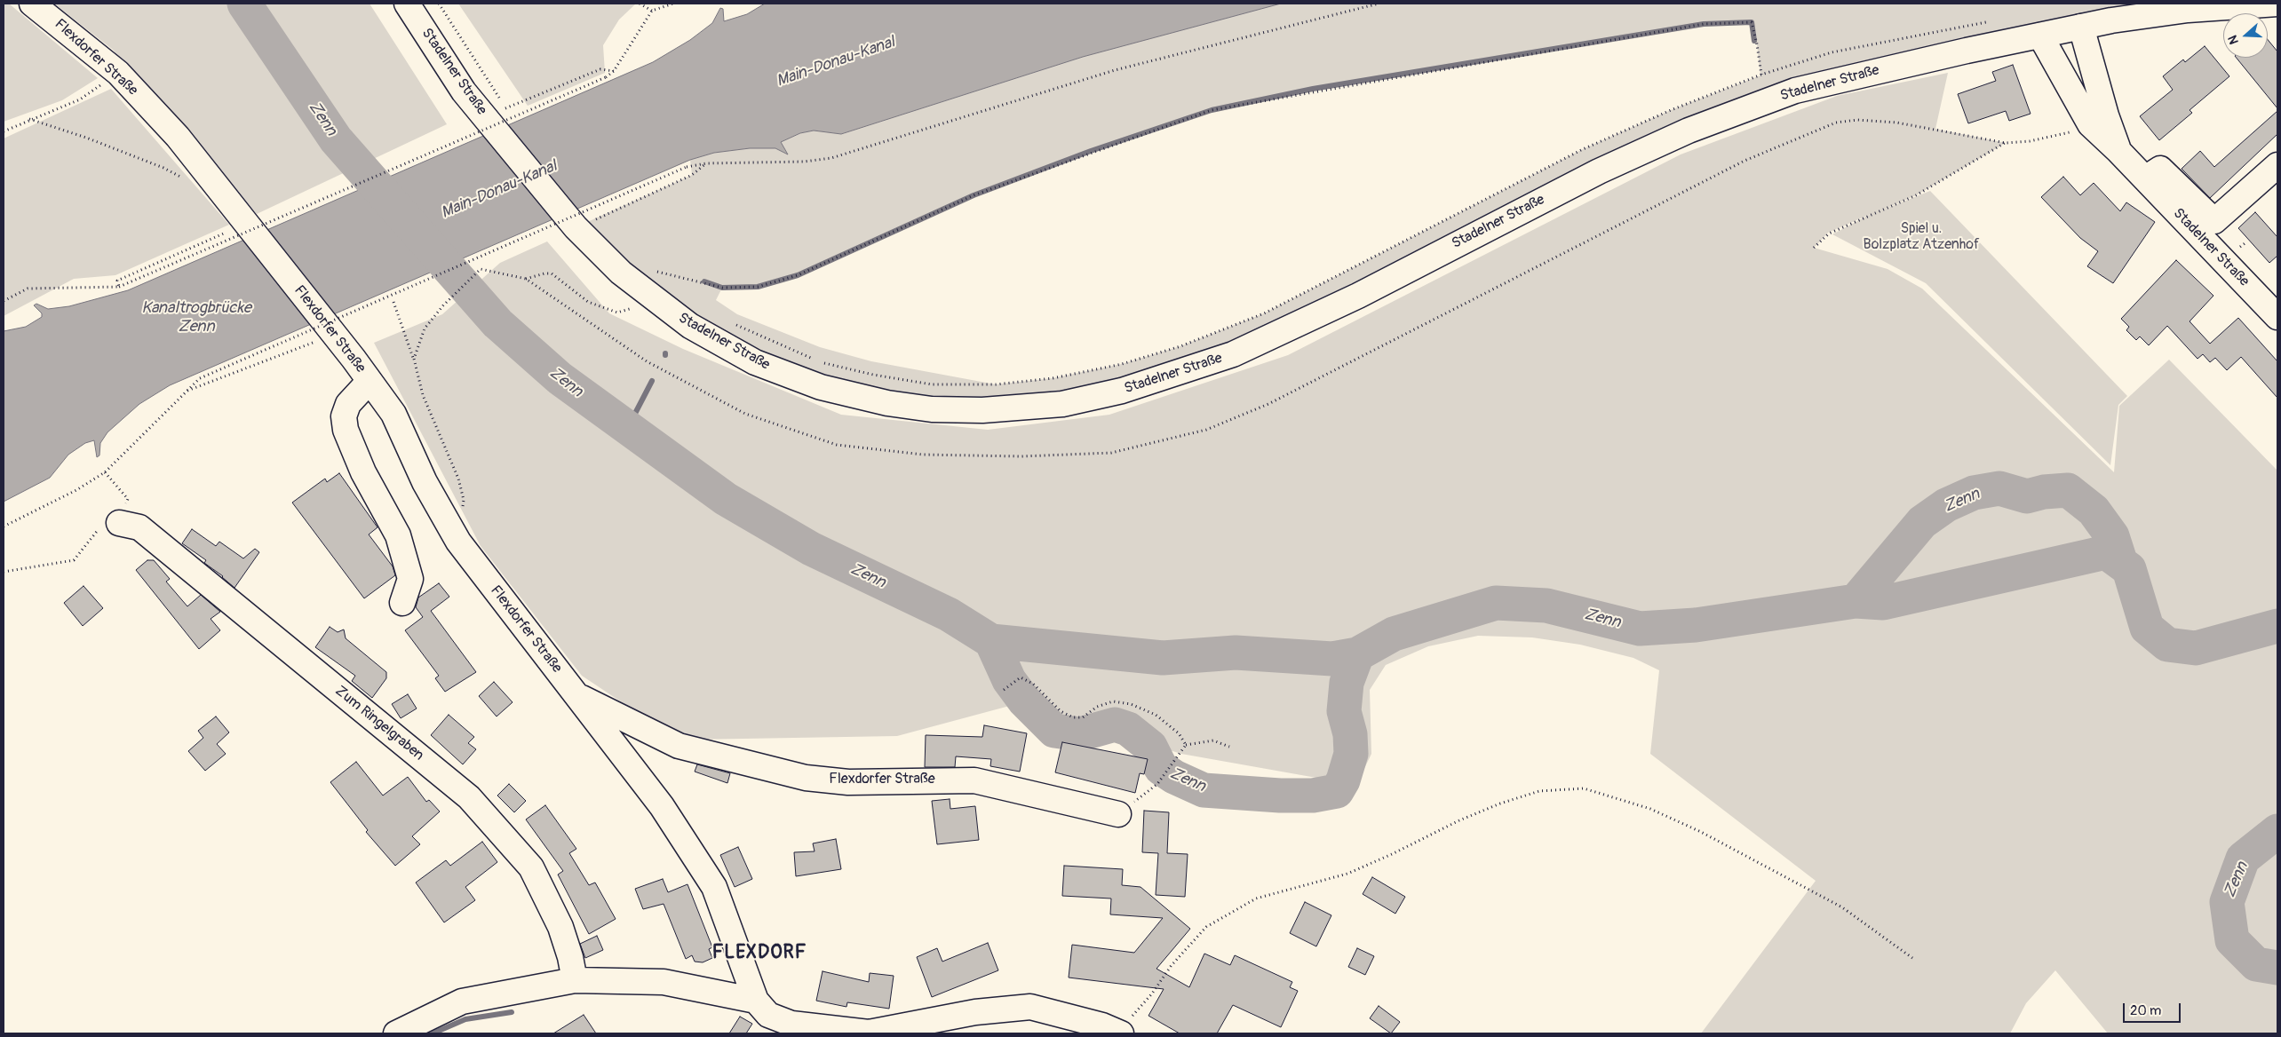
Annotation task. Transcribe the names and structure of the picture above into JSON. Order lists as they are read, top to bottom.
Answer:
{
  "streets": {
    "street": ["Flexdorfer Straße", "Stadelner Straße", "Zum Ringelgraben"]
  },
  "districts": ["FLEXDORF"],
  "water": ["Main-Donau-Kanal", "Zenn", "Kanaltrogbrücke Zenn"],
  "parks": ["Spiel u. Bolzplatz Atzenhof"],
  "scale_bar": "20 m",
  "north": "left"
}
